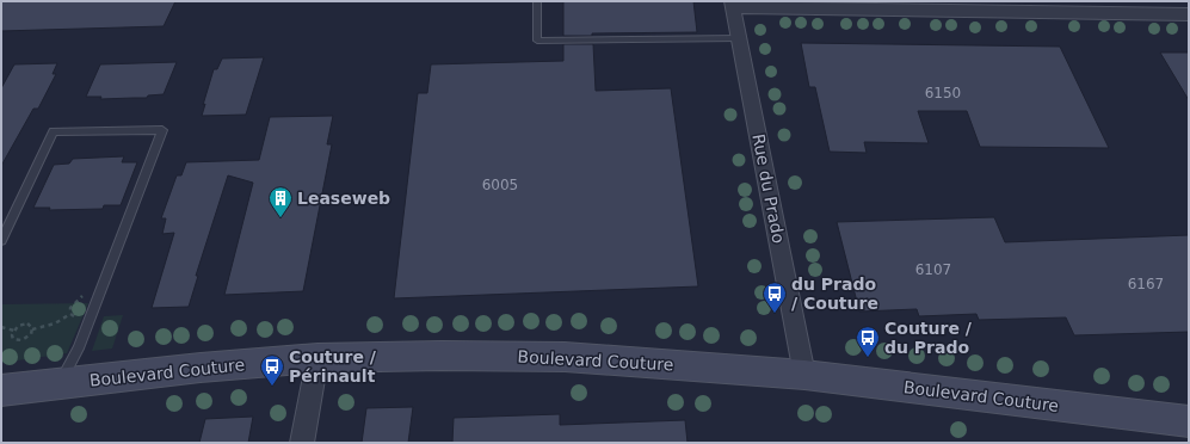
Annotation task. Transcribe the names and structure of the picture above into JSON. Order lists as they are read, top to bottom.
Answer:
{
  "streets": {
    "street": ["Rue du Prado", "Boulevard Couture"]
  },
  "crossings": [
    ["Rue du Prado", "Boulevard Couture"]
  ],
  "places": {
    "building": ["Leaseweb"],
    "bus stop": ["du Prado / Couture", "Couture / du Prado", "Couture / Périnault"]
  },
  "house_numbers": [
    "6150",
    "6005",
    "6107",
    "6167"
  ]
}
